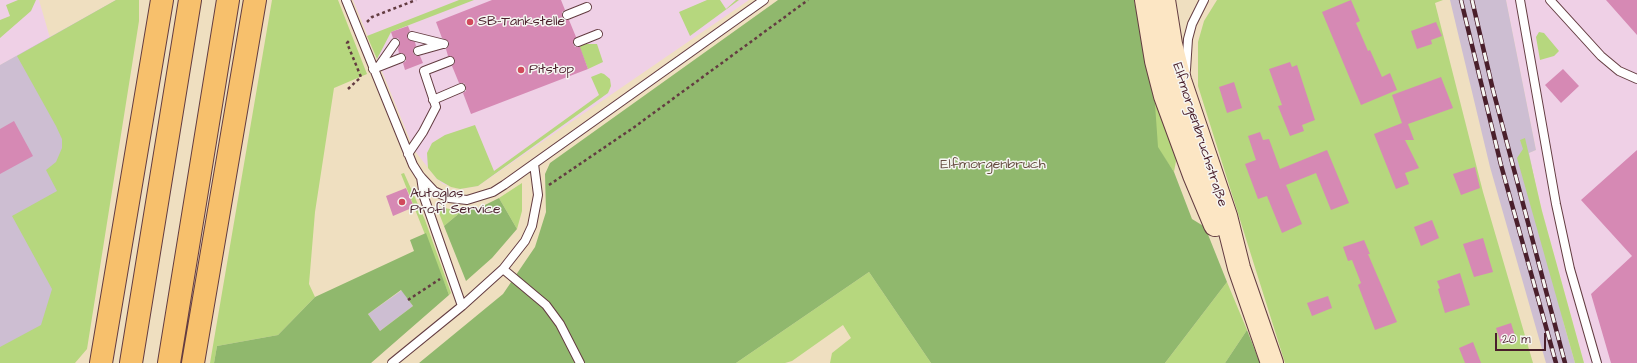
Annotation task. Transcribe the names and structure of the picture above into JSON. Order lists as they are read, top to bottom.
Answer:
{
  "streets": {
    "main road": ["Elfmorgenbruchstraße"]
  },
  "parks": ["Elfmorgenbruch"],
  "places": ["SB-Tankstelle", "Pitstop", "Autoglas Profi Service"],
  "scale_bar": "20 m"
}
